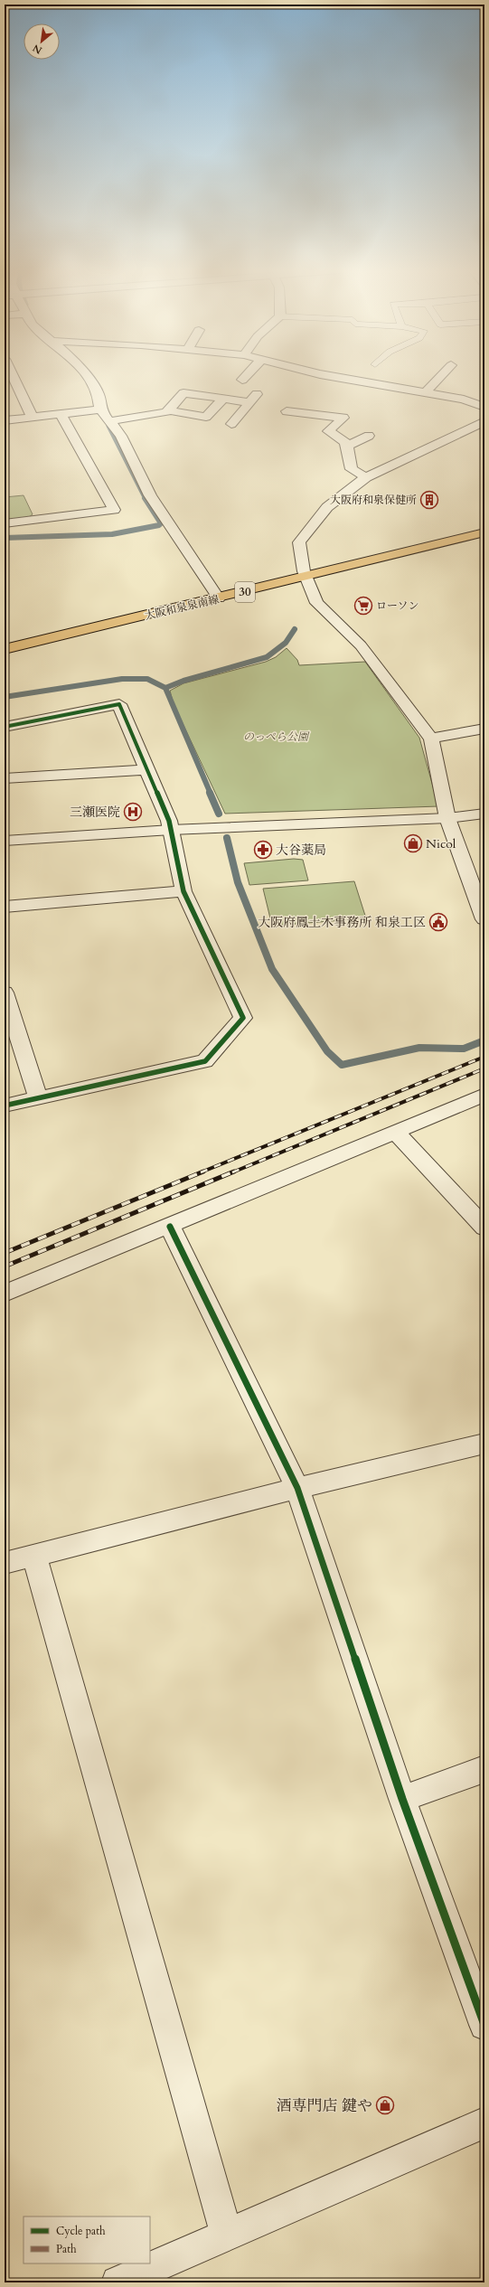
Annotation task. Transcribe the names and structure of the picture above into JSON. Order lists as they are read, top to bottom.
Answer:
{
  "streets": {
    "main road": ["30", "大阪和泉泉南線"]
  },
  "parks": ["のっぺら公園"],
  "places": {
    "building": ["大阪府和泉保健所"],
    "supermarket": ["ローソン"],
    "hospital": ["三瀬医院"],
    "shop": ["Nicol", "酒専門店 鍵や"],
    "pharmacy": ["大谷薬局"],
    "public building": ["大阪府鳳土木事務所 和泉工区"]
  },
  "legend": ["Cycle path", "Path"],
  "north": "bottom left"
}
